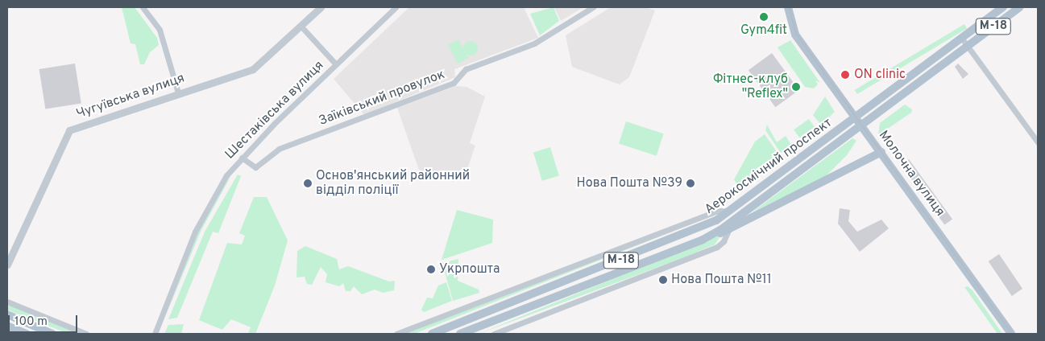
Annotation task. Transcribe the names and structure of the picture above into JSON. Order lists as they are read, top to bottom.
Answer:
{
  "streets": {
    "main road": ["М-18", "Аерокосмічний проспект", "Молочна вулиця"],
    "street": ["Чугуївська вулиця", "Заїківський провулок", "Шестаківська вулиця"]
  },
  "crossings": [
    ["М-18", "Аерокосмічний проспект"],
    ["Заїківський провулок", "Шестаківська вулиця"],
    ["Аерокосмічний проспект", "Молочна вулиця"]
  ],
  "places": [
    "Gym4fit",
    "ON clinic",
    "Фітнес-клуб \"Reflex\"",
    "Основ'янський районний відділ поліції",
    "Нова Пошта №39",
    "Укрпошта",
    "Нова Пошта №11"
  ],
  "scale_bar": "100 m"
}
